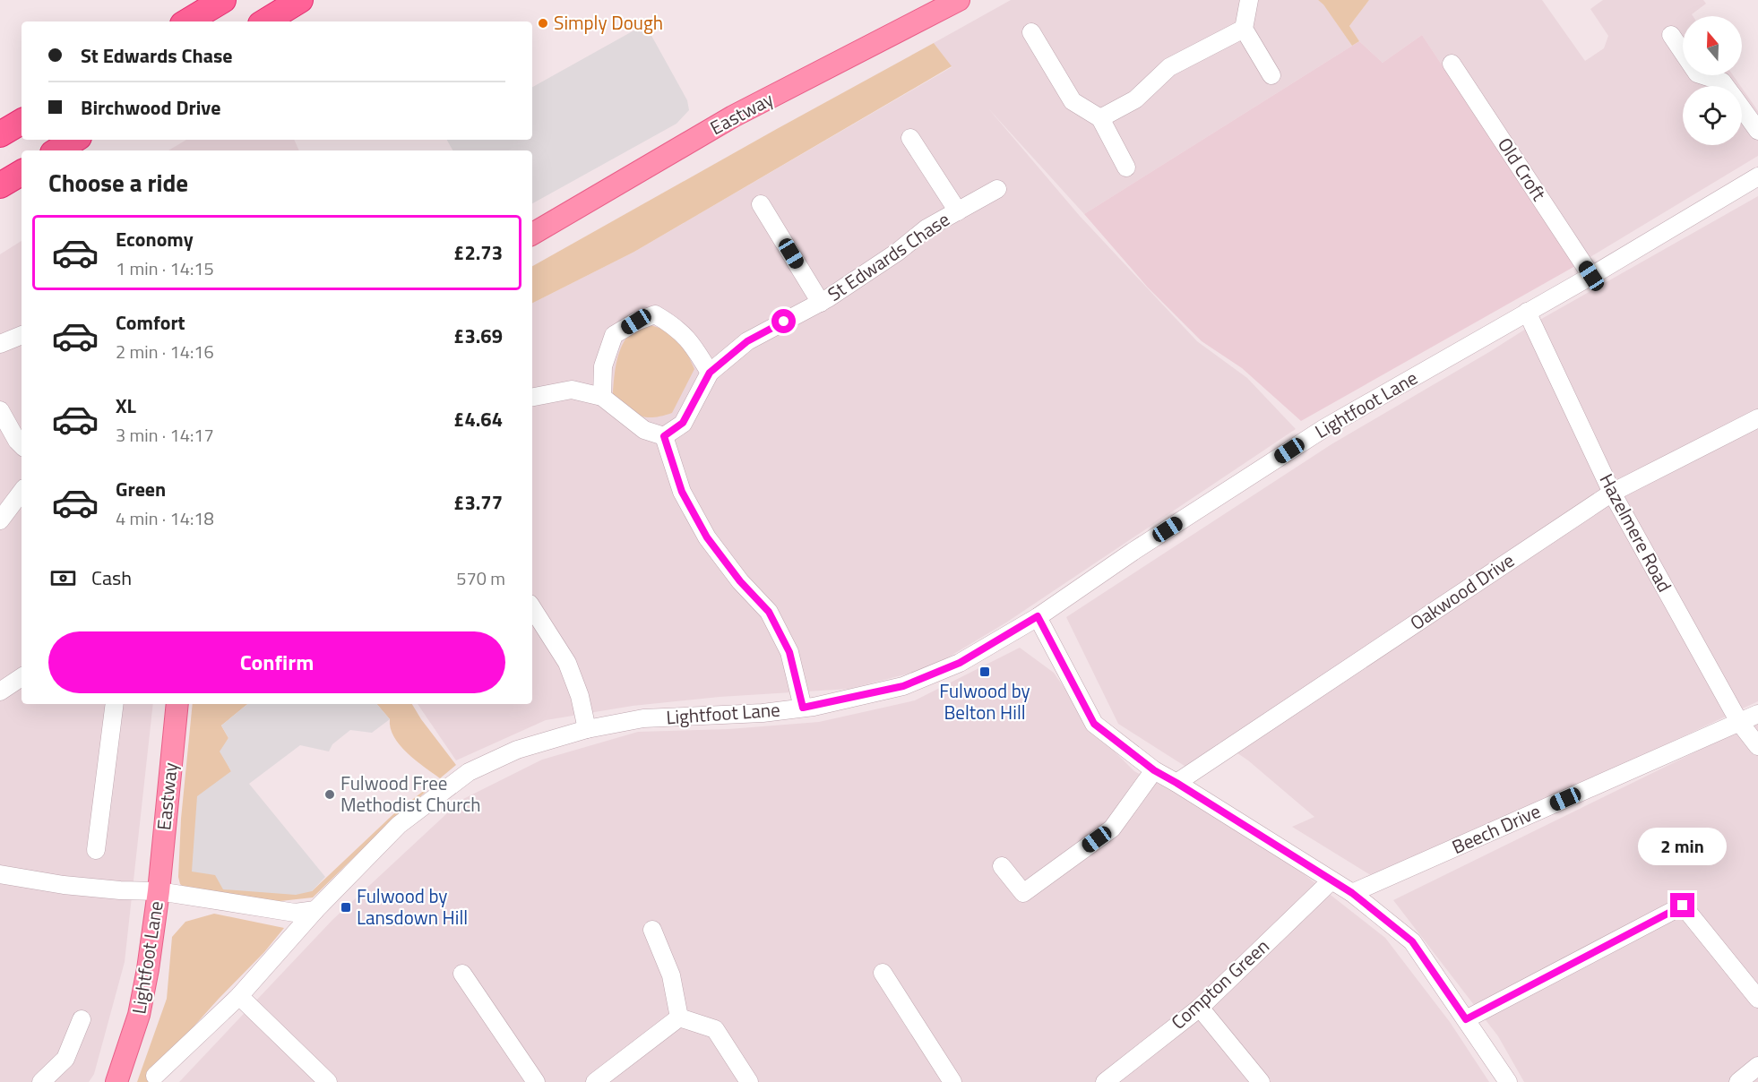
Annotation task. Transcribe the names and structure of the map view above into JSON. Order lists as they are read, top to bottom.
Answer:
{
  "streets": {
    "main road": ["Eastway", "Lightfoot Lane"],
    "street": [
      "Old Croft",
      "St Edwards Chase",
      "Hazelmere Road",
      "Oakwood Drive",
      "Beech Drive",
      "Compton Green"
    ]
  },
  "crossings": [
    ["Eastway", "Lightfoot Lane"],
    ["Old Croft", "Lightfoot Lane"],
    ["Lightfoot Lane", "Hazelmere Road"],
    ["Hazelmere Road", "Oakwood Drive"],
    ["Hazelmere Road", "Beech Drive"]
  ],
  "places": {
    "other": ["Simply Dough", "Fulwood Free Methodist Church"],
    "transit": ["Fulwood by Belton Hill", "Fulwood by Lansdown Hill"]
  },
  "north": "top",
  "page": {
    "banner": ["St Edwards Chase", "Birchwood Drive"],
    "heading": "Choose a ride",
    "list": [
      {
        "name": "Economy",
        "note": "1 min · 14:15",
        "value": "£2.73"
      },
      {
        "name": "Comfort",
        "note": "2 min · 14:16",
        "value": "£3.69"
      },
      {
        "name": "XL",
        "note": "3 min · 14:17",
        "value": "£4.64"
      },
      {
        "name": "Green",
        "note": "4 min · 14:18",
        "value": "£3.77"
      }
    ],
    "pay": ["Cash", "570 m"],
    "buttons": "Confirm",
    "bubble": "2 min"
  }
}
